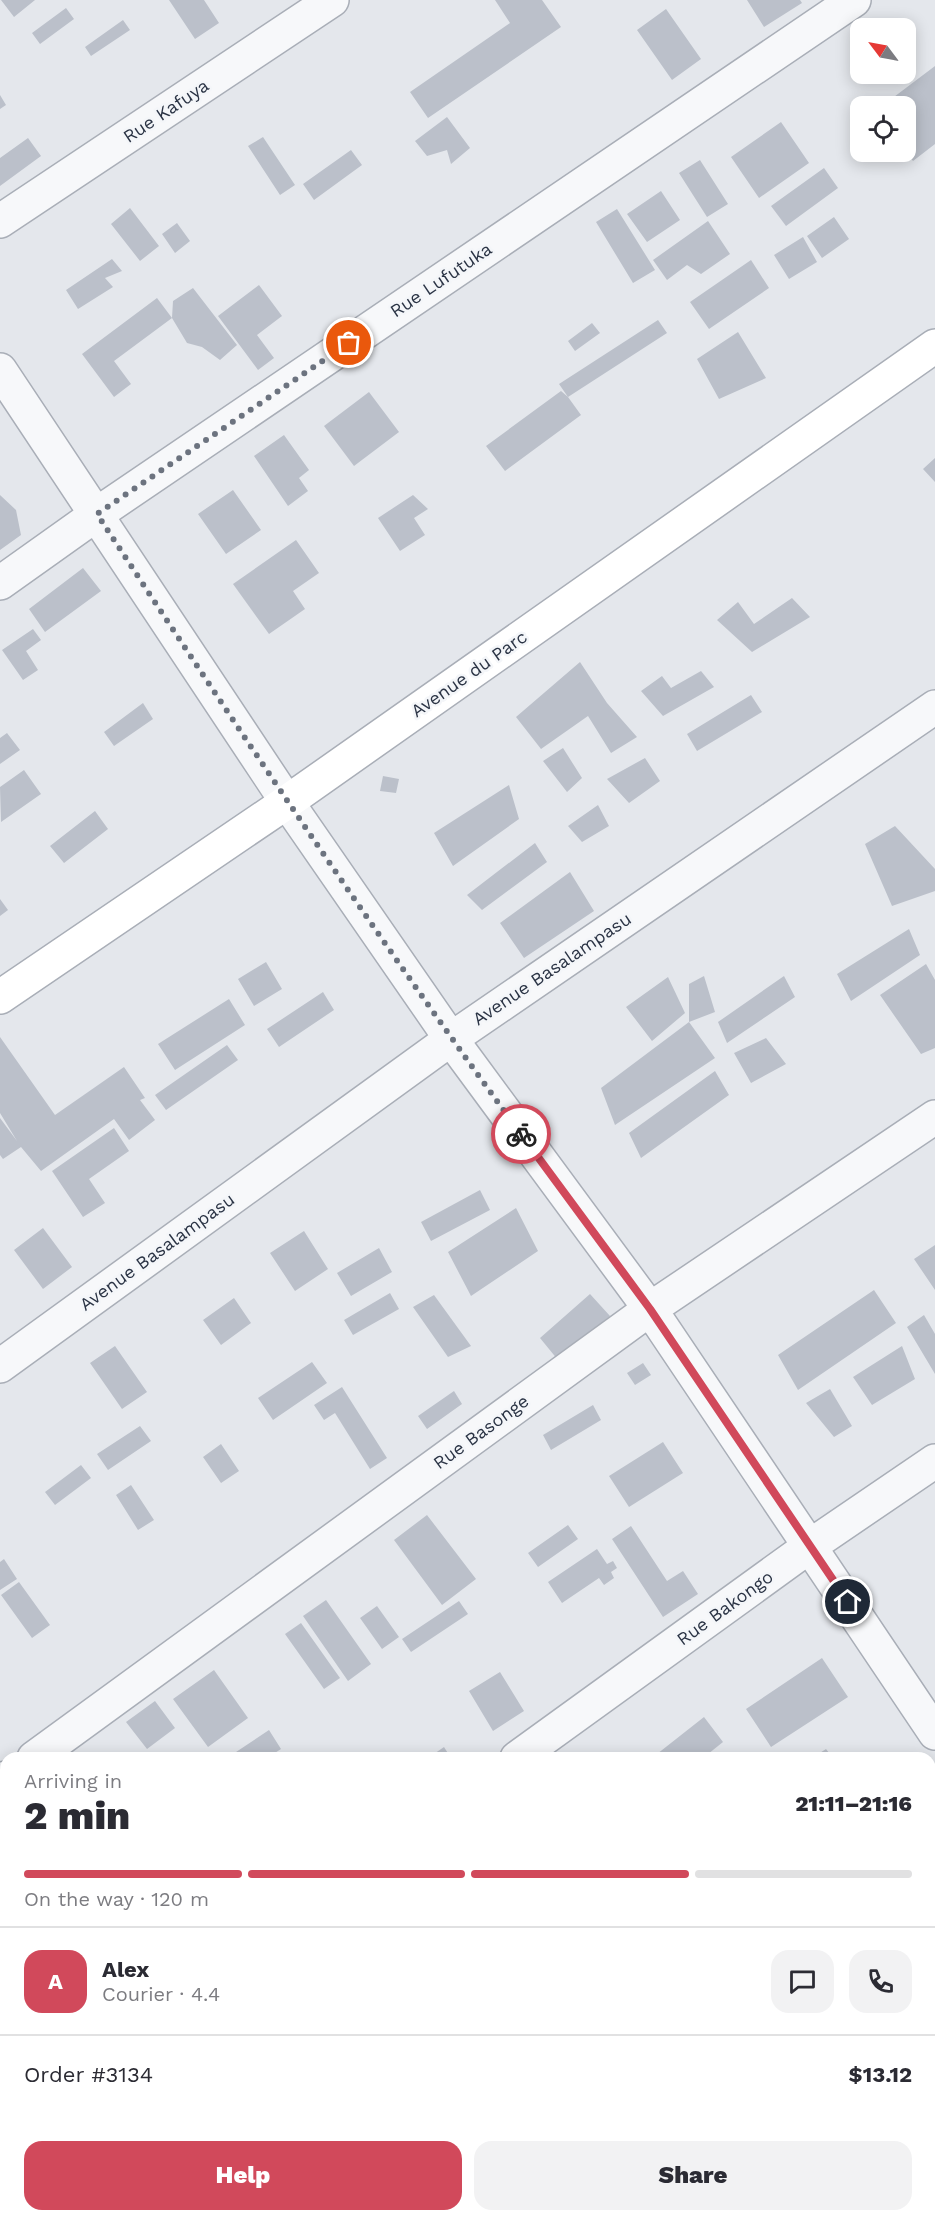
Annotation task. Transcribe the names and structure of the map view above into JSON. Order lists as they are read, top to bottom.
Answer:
{
  "streets": {
    "street": [
      "Rue Kafuya",
      "Rue Lufutuka",
      "Avenue du Parc",
      "Avenue Basalampasu",
      "Rue Basonge",
      "Rue Bakongo"
    ]
  },
  "north": "top left",
  "page": {
    "heading": ["2 min", "Arriving in", "21:11–21:16"],
    "panel": [
      "Alex",
      "Courier · 4.4",
      "Order #3134",
      "$13.12"
    ],
    "bar": "On the way · 120 m",
    "round": "A",
    "buttons": ["Help", "Share"]
  }
}
